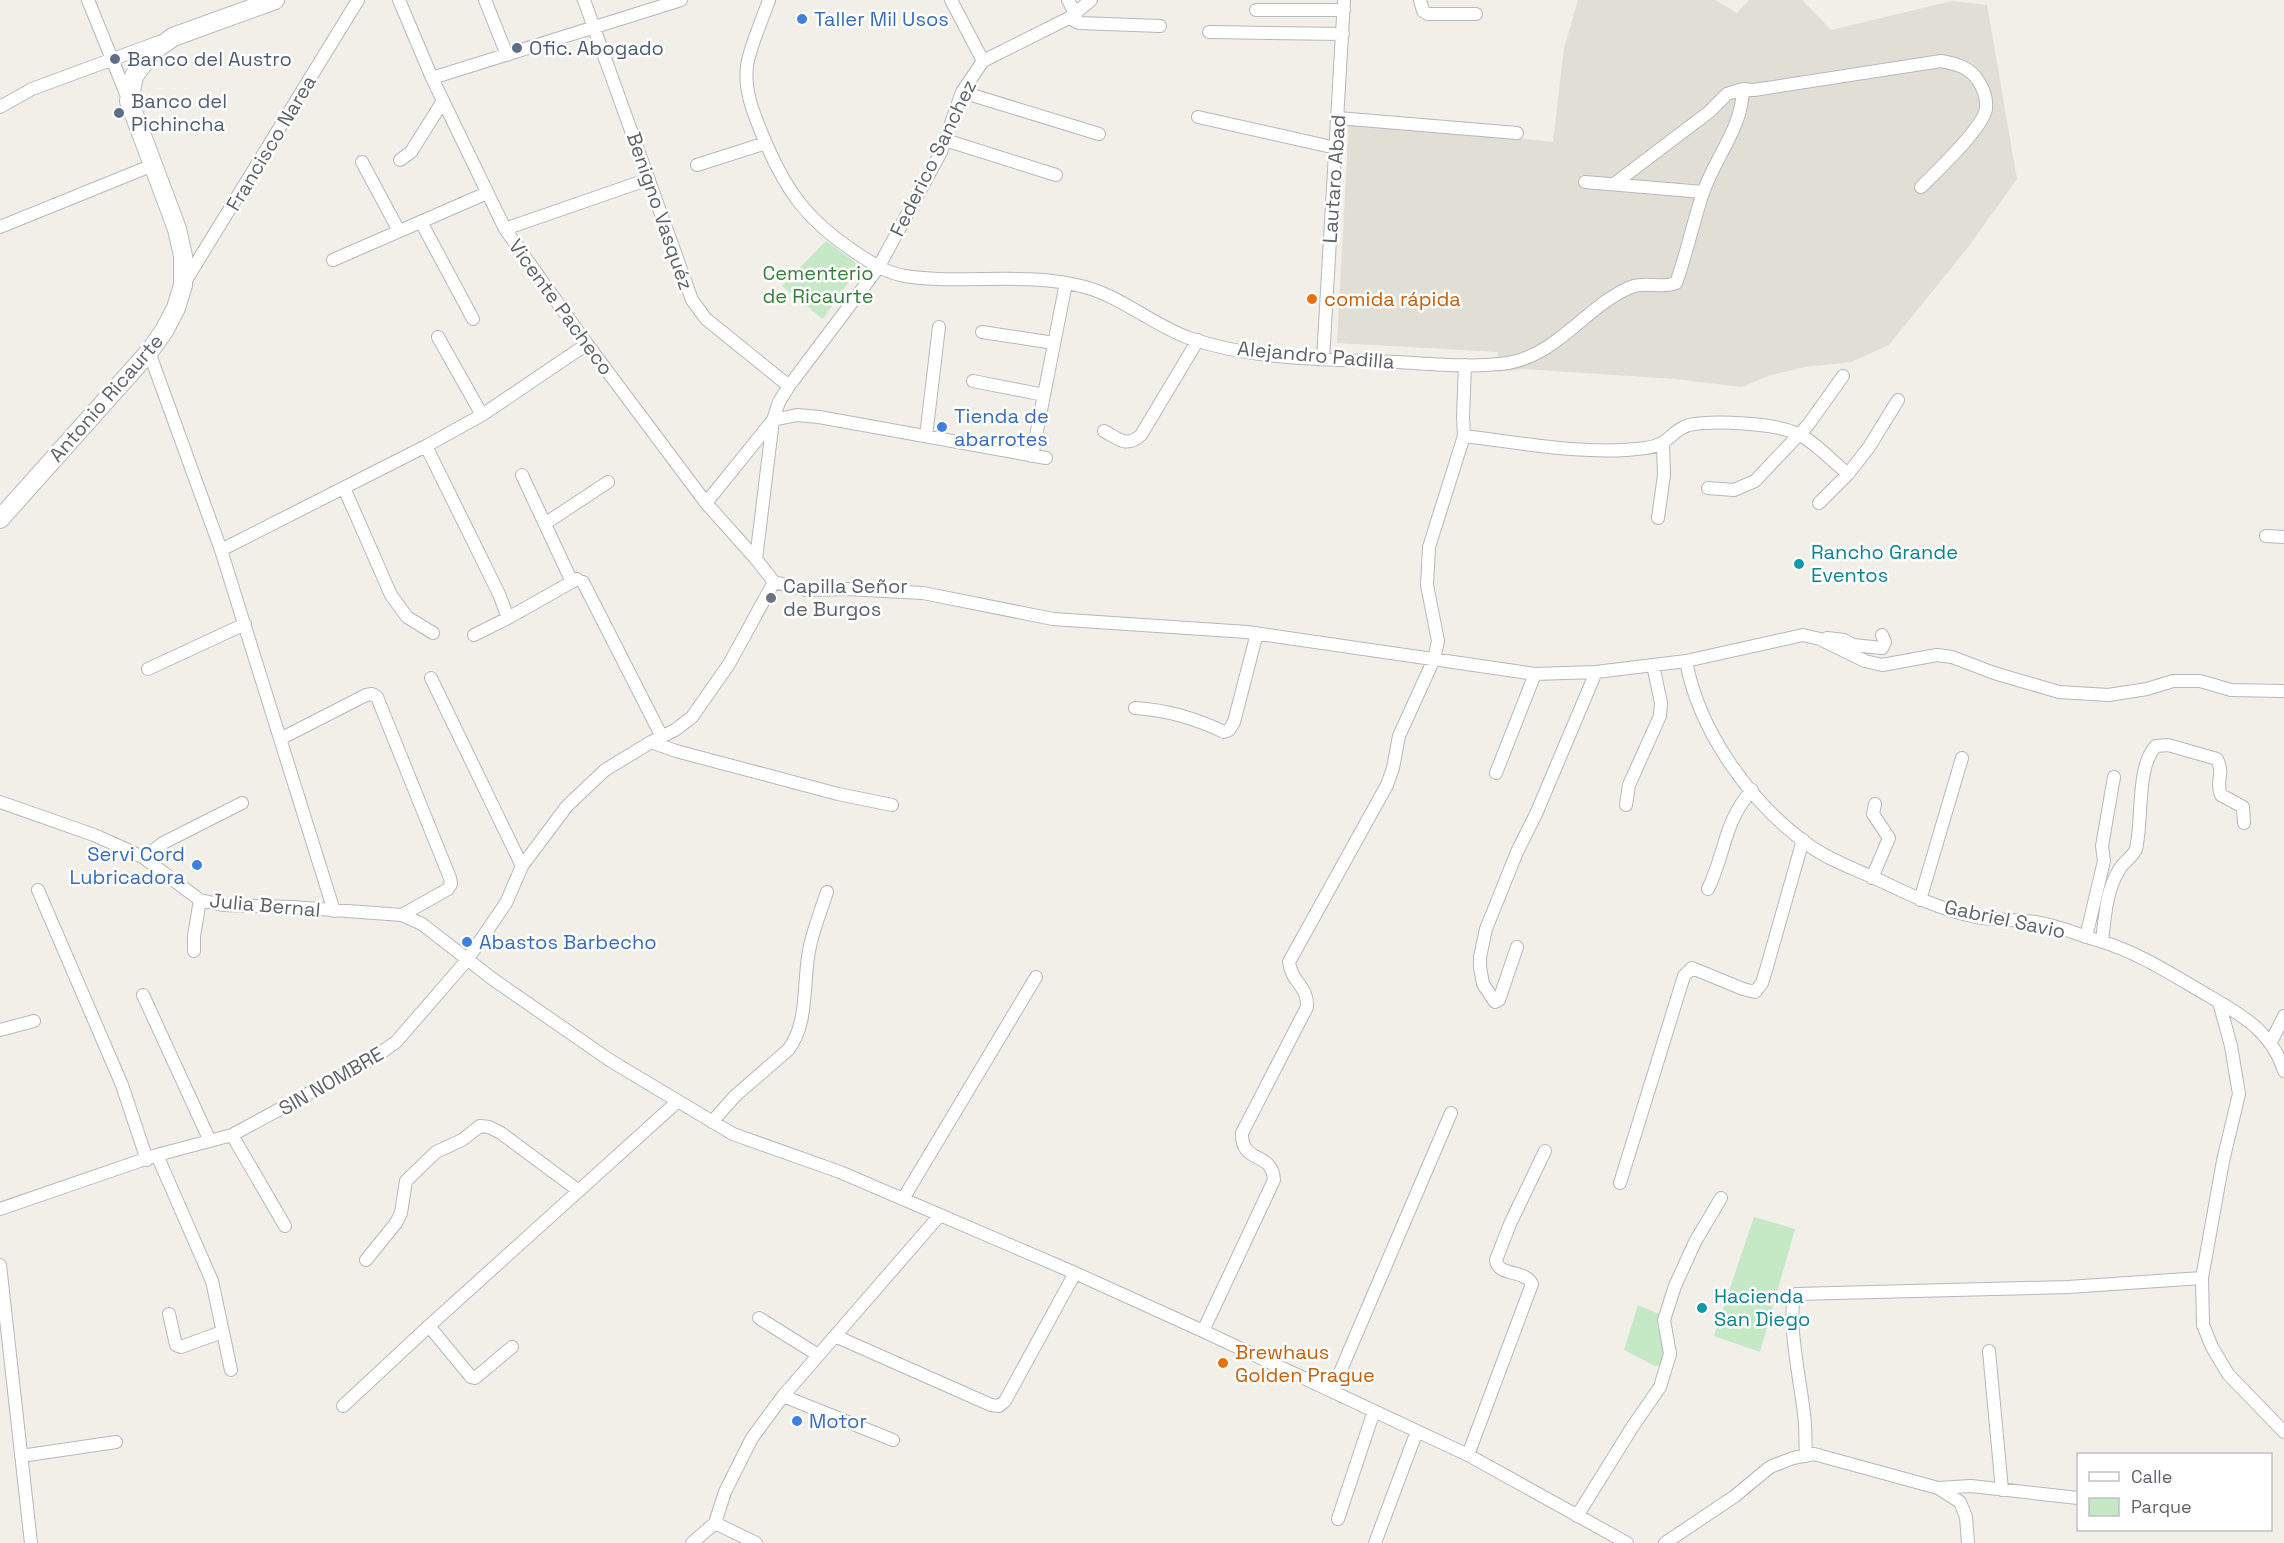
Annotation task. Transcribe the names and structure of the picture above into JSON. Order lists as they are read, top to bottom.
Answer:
{
  "streets": {
    "main road": ["Antonio Ricaurte"],
    "street": [
      "Francisco Narea",
      "Federico Sanchez",
      "Lautaro Abad",
      "Benigno Vasquéz",
      "Vicente Pacheco",
      "Alejandro Padilla",
      "Julia Bernal",
      "Gabriel Savio",
      "SIN NOMBRE"
    ]
  },
  "crossings": [
    ["Francisco Narea", "Antonio Ricaurte"],
    ["Federico Sanchez", "Benigno Vasquéz"],
    ["Federico Sanchez", "Vicente Pacheco"],
    ["Federico Sanchez", "Alejandro Padilla"],
    ["Lautaro Abad", "Alejandro Padilla"],
    ["Vicente Pacheco", "SIN NOMBRE"],
    ["Julia Bernal", "SIN NOMBRE"]
  ],
  "parks": ["Cementerio de Ricaurte"],
  "places": [
    "Taller Mil Usos",
    "Ofic. Abogado",
    "Banco del Austro",
    "Banco del Pichincha",
    "comida rápida",
    "Tienda de abarrotes",
    "Rancho Grande Eventos",
    "Capilla Señor de Burgos",
    "Servi Cord Lubricadora",
    "Abastos Barbecho",
    "Hacienda San Diego",
    "Brewhaus Golden Prague",
    "Motor"
  ],
  "legend": ["Calle", "Parque"]
}
